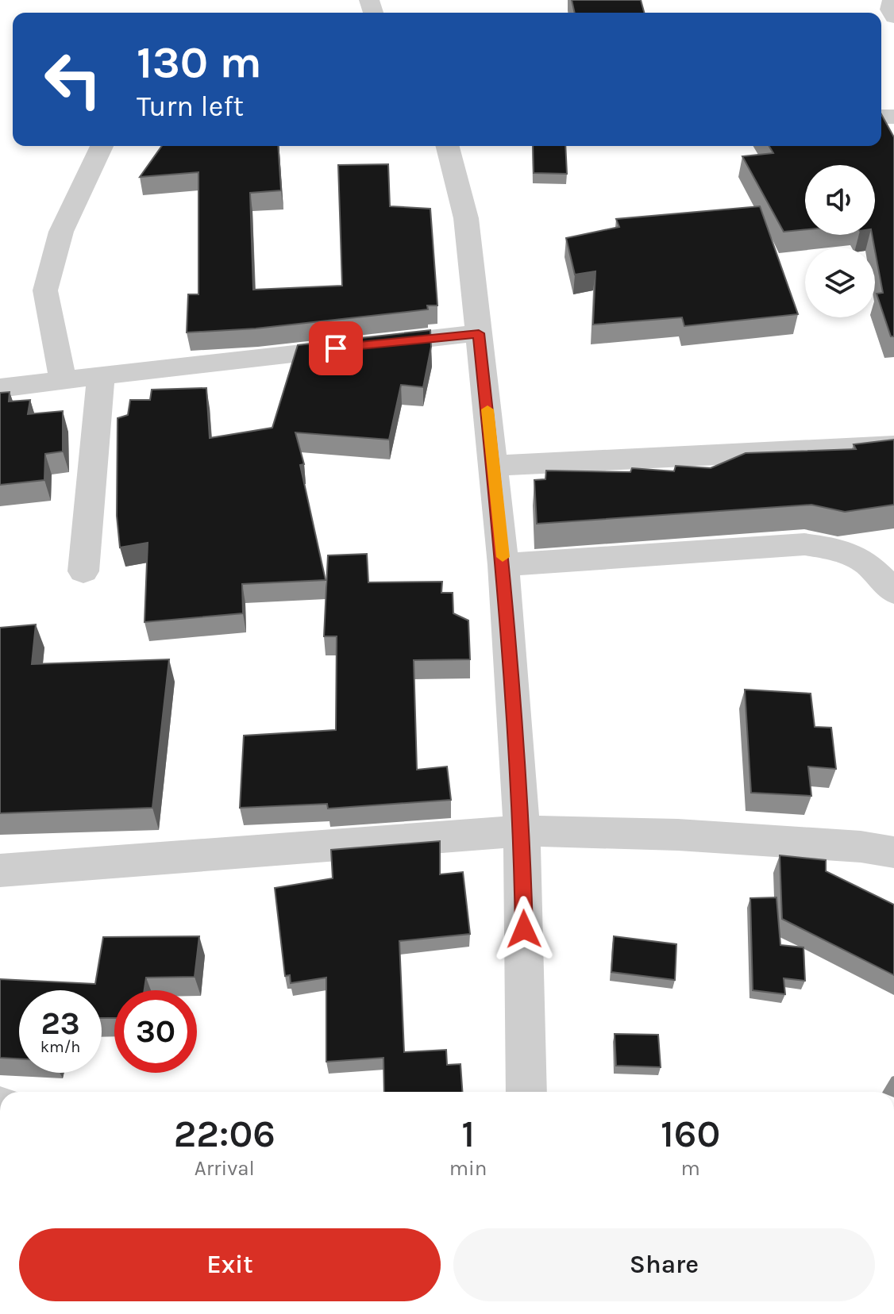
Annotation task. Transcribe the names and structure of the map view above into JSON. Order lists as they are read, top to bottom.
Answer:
{
  "page": {
    "turn": ["130 m", "Turn left"],
    "speed": "23 km/h",
    "limit": "30",
    "eta": [
      "22:06",
      "Arrival",
      "1",
      "min",
      "160",
      "m"
    ],
    "buttons": ["Exit", "Share"]
  }
}
